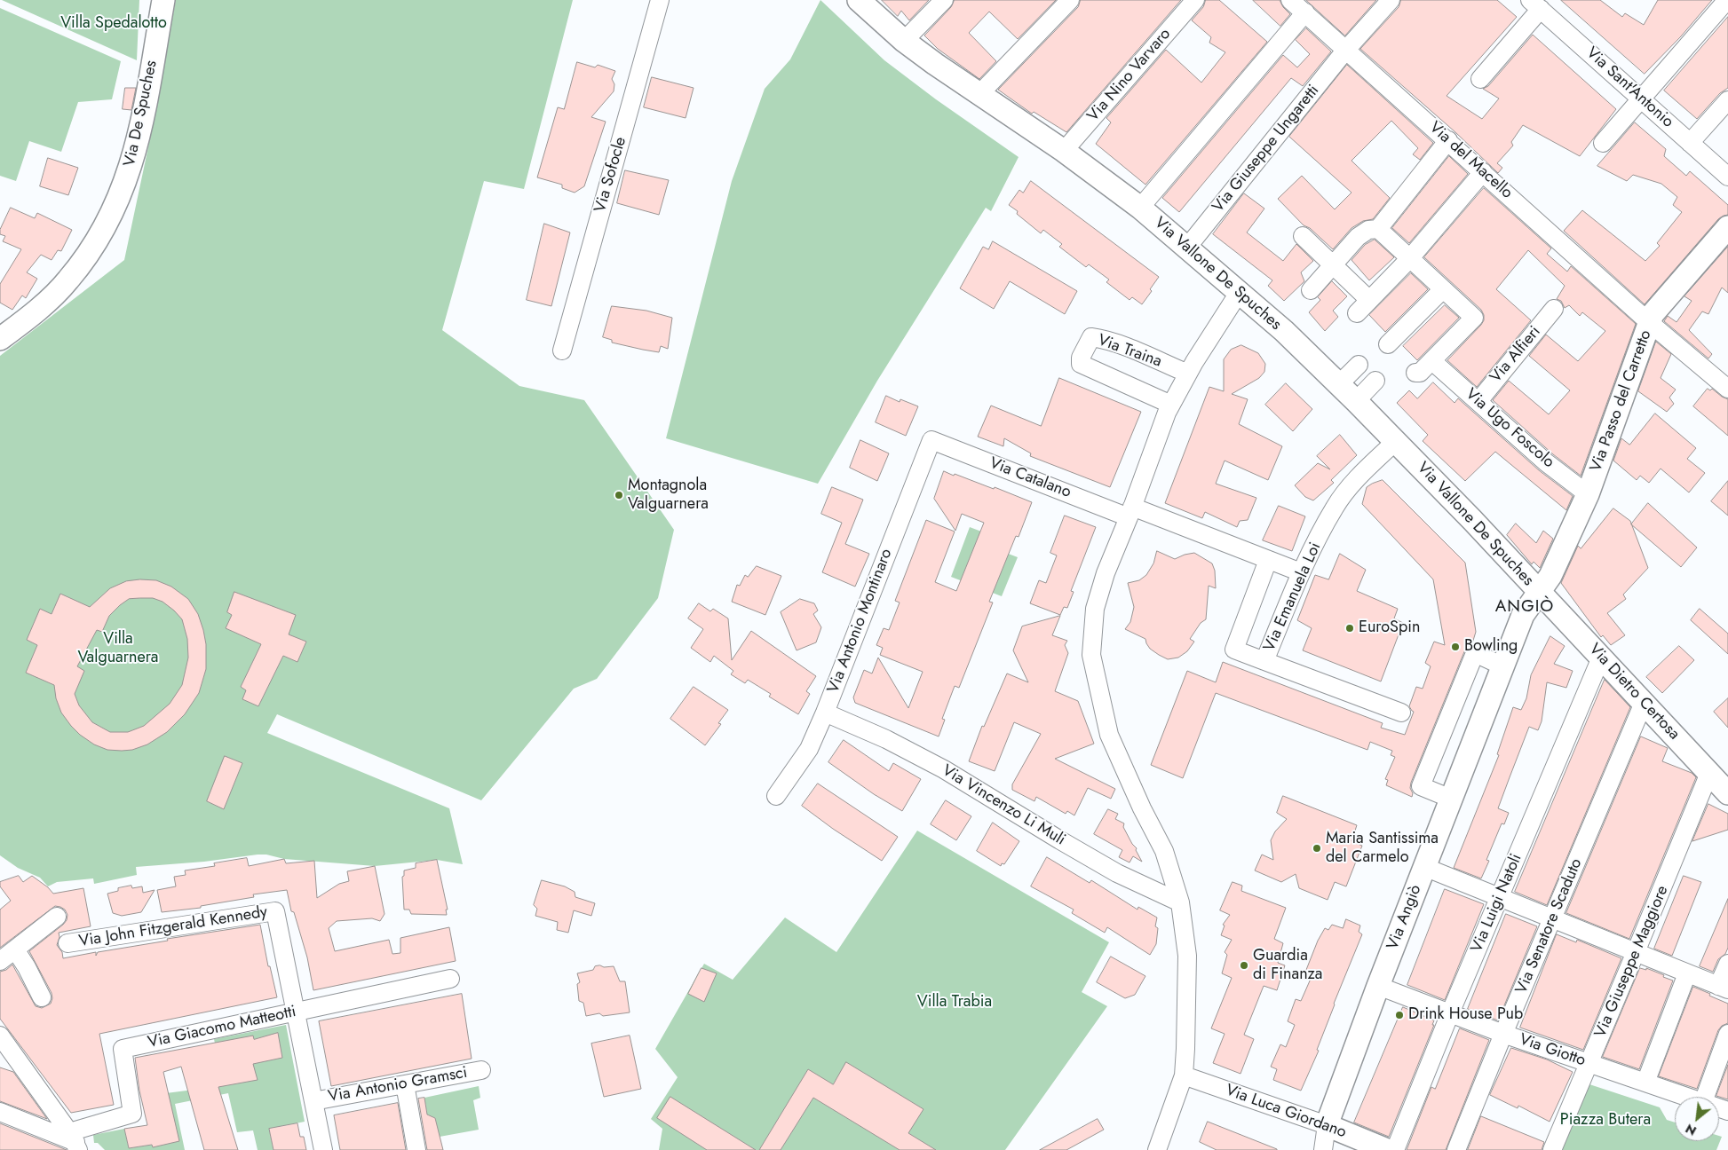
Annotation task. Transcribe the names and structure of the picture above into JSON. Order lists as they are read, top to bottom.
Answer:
{
  "streets": {
    "street": [
      "Via Nino Varvaro",
      "Via Sant'Antonio",
      "Via De Spuches",
      "Via Giuseppe Ungaretti",
      "Via del Macello",
      "Via Sofocle",
      "Via Vallone De Spuches",
      "Via Traina",
      "Via Alfieri",
      "Via Passo del Carretto",
      "Via Ugo Foscolo",
      "Via Catalano",
      "Via Emanuela Loi",
      "Via Antonio Montinaro",
      "Via Dietro Certosa",
      "Via Vincenzo Li Muli",
      "Via Luigi Natoli",
      "Via Angiò",
      "Via Senatore Scaduto",
      "Via John Fitzgerald Kennedy",
      "Via Giuseppe Maggiore",
      "Via Giacomo Matteotti",
      "Via Giotto",
      "Via Antonio Gramsci",
      "Via Luca Giordano"
    ]
  },
  "crossings": [
    ["Via Nino Varvaro", "Via Vallone De Spuches"],
    ["Via Giuseppe Ungaretti", "Via del Macello"],
    ["Via Giuseppe Ungaretti", "Via Vallone De Spuches"],
    ["Via del Macello", "Via Passo del Carretto"],
    ["Via Vallone De Spuches", "Via Passo del Carretto"],
    ["Via Vallone De Spuches", "Via Emanuela Loi"],
    ["Via Vallone De Spuches", "Via Dietro Certosa"],
    ["Via Vallone De Spuches", "Via Angiò"],
    ["Via Alfieri", "Via Ugo Foscolo"],
    ["Via Passo del Carretto", "Via Ugo Foscolo"],
    ["Via Passo del Carretto", "Via Dietro Certosa"],
    ["Via Passo del Carretto", "Via Angiò"],
    ["Via Catalano", "Via Emanuela Loi"],
    ["Via Catalano", "Via Antonio Montinaro"],
    ["Via Antonio Montinaro", "Via Vincenzo Li Muli"],
    ["Via Dietro Certosa", "Via Luigi Natoli"],
    ["Via Dietro Certosa", "Via Angiò"],
    ["Via Dietro Certosa", "Via Senatore Scaduto"],
    ["Via Dietro Certosa", "Via Giuseppe Maggiore"],
    ["Via Luigi Natoli", "Via Giotto"],
    ["Via Angiò", "Via Giotto"],
    ["Via Angiò", "Via Luca Giordano"],
    ["Via Senatore Scaduto", "Via Giotto"],
    ["Via John Fitzgerald Kennedy", "Via Giacomo Matteotti"],
    ["Via John Fitzgerald Kennedy", "Via Antonio Gramsci"],
    ["Via Giuseppe Maggiore", "Via Giotto"]
  ],
  "districts": ["ANGIÒ"],
  "parks": [
    "Villa Spedalotto",
    "Villa Valguarnera",
    "Villa Trabia",
    "Piazza Butera"
  ],
  "places": [
    "Montagnola Valguarnera",
    "EuroSpin",
    "Bowling",
    "Maria Santissima del Carmelo",
    "Guardia di Finanza",
    "Drink House Pub"
  ],
  "north": "bottom left"
}
